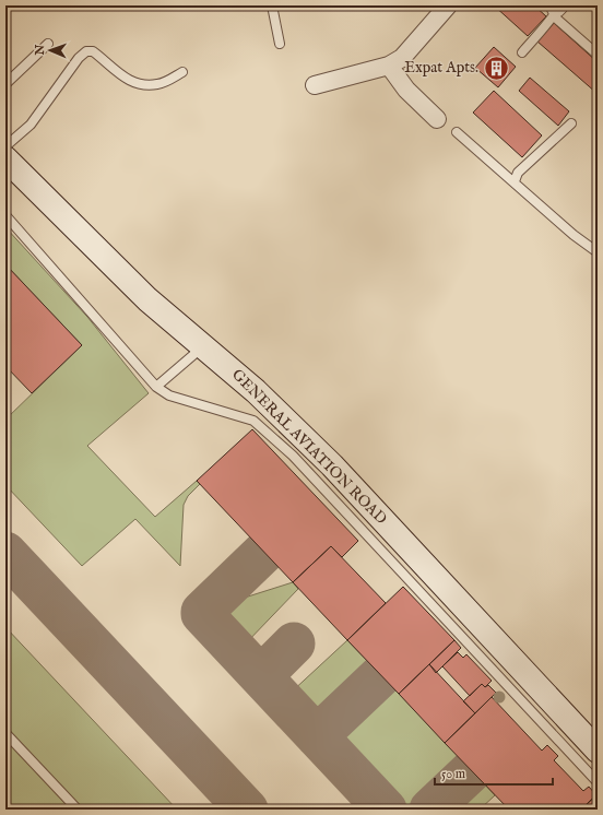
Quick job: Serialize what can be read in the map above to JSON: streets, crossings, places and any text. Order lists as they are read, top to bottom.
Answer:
{
  "streets": {
    "main road": ["GENERAL AVIATION ROAD"]
  },
  "places": {
    "building": ["Expat Apts."]
  },
  "scale_bar": "50 m",
  "north": "left"
}
